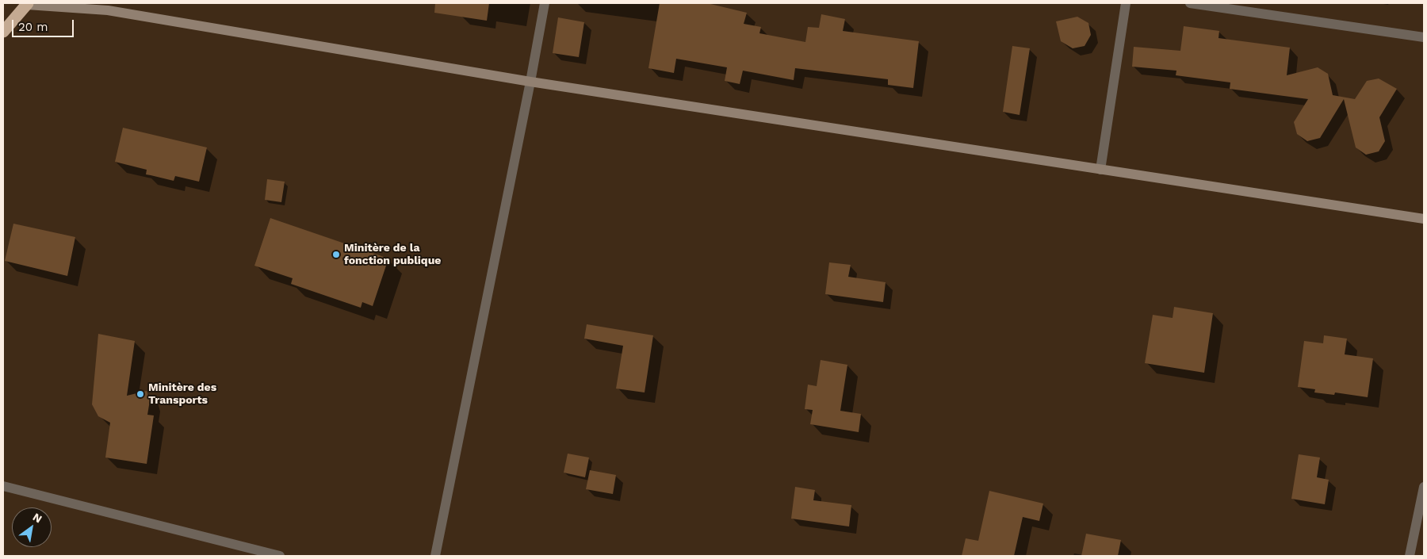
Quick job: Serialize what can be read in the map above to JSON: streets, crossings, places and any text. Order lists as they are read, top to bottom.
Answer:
{
  "places": ["Minitère de la fonction publique", "Minitère des Transports"],
  "scale_bar": "20 m",
  "north": "top right"
}
